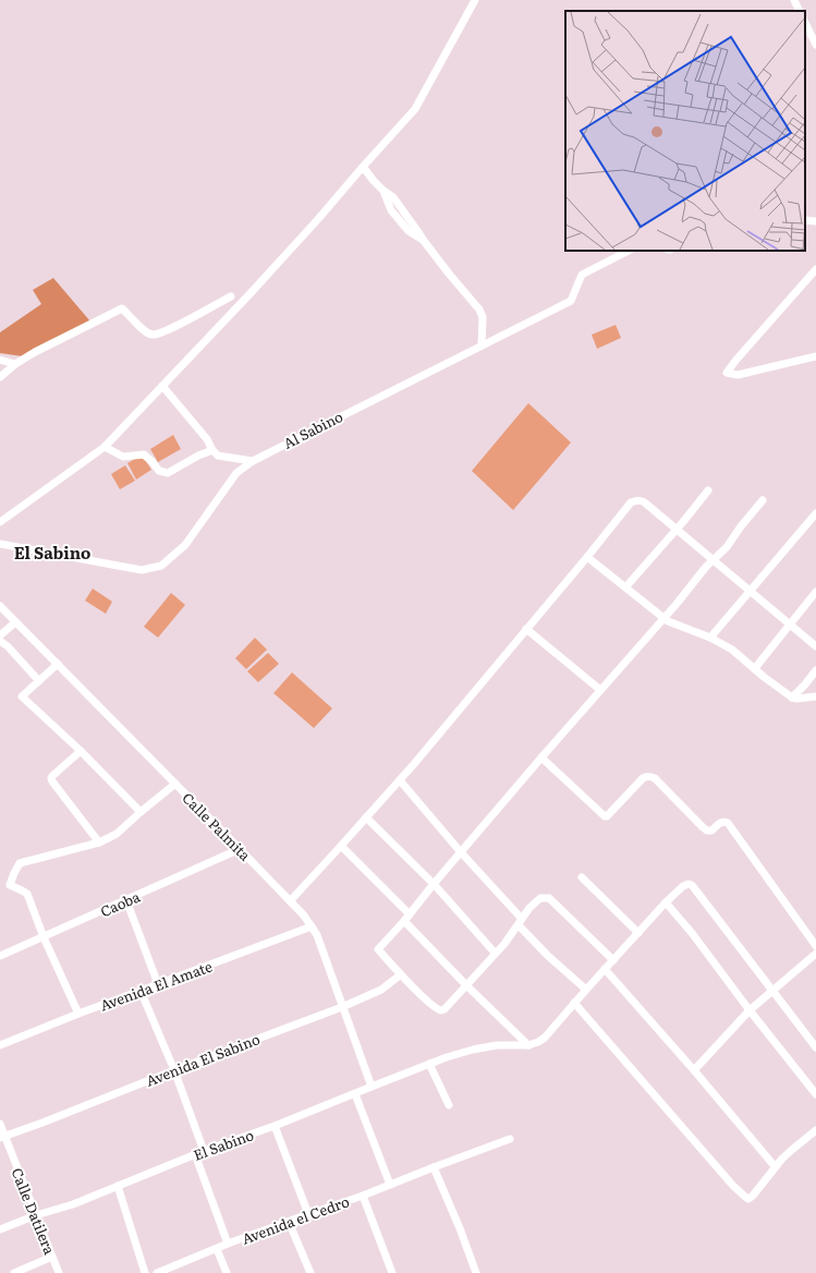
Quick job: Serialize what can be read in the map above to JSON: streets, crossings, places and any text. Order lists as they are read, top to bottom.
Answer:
{
  "streets": {
    "street": [
      "Al Sabino",
      "Calle Palmita",
      "Caoba",
      "Avenida El Amate",
      "Avenida El Sabino",
      "El Sabino",
      "Calle Datilera",
      "Avenida el Cedro"
    ]
  },
  "crossings": [
    ["Calle Palmita", "Caoba"],
    ["Calle Palmita", "Avenida El Amate"],
    ["Calle Palmita", "Avenida El Sabino"],
    ["Calle Palmita", "El Sabino"],
    ["Avenida El Sabino", "Calle Datilera"],
    ["El Sabino", "Calle Datilera"]
  ],
  "districts": ["El Sabino"]
}
